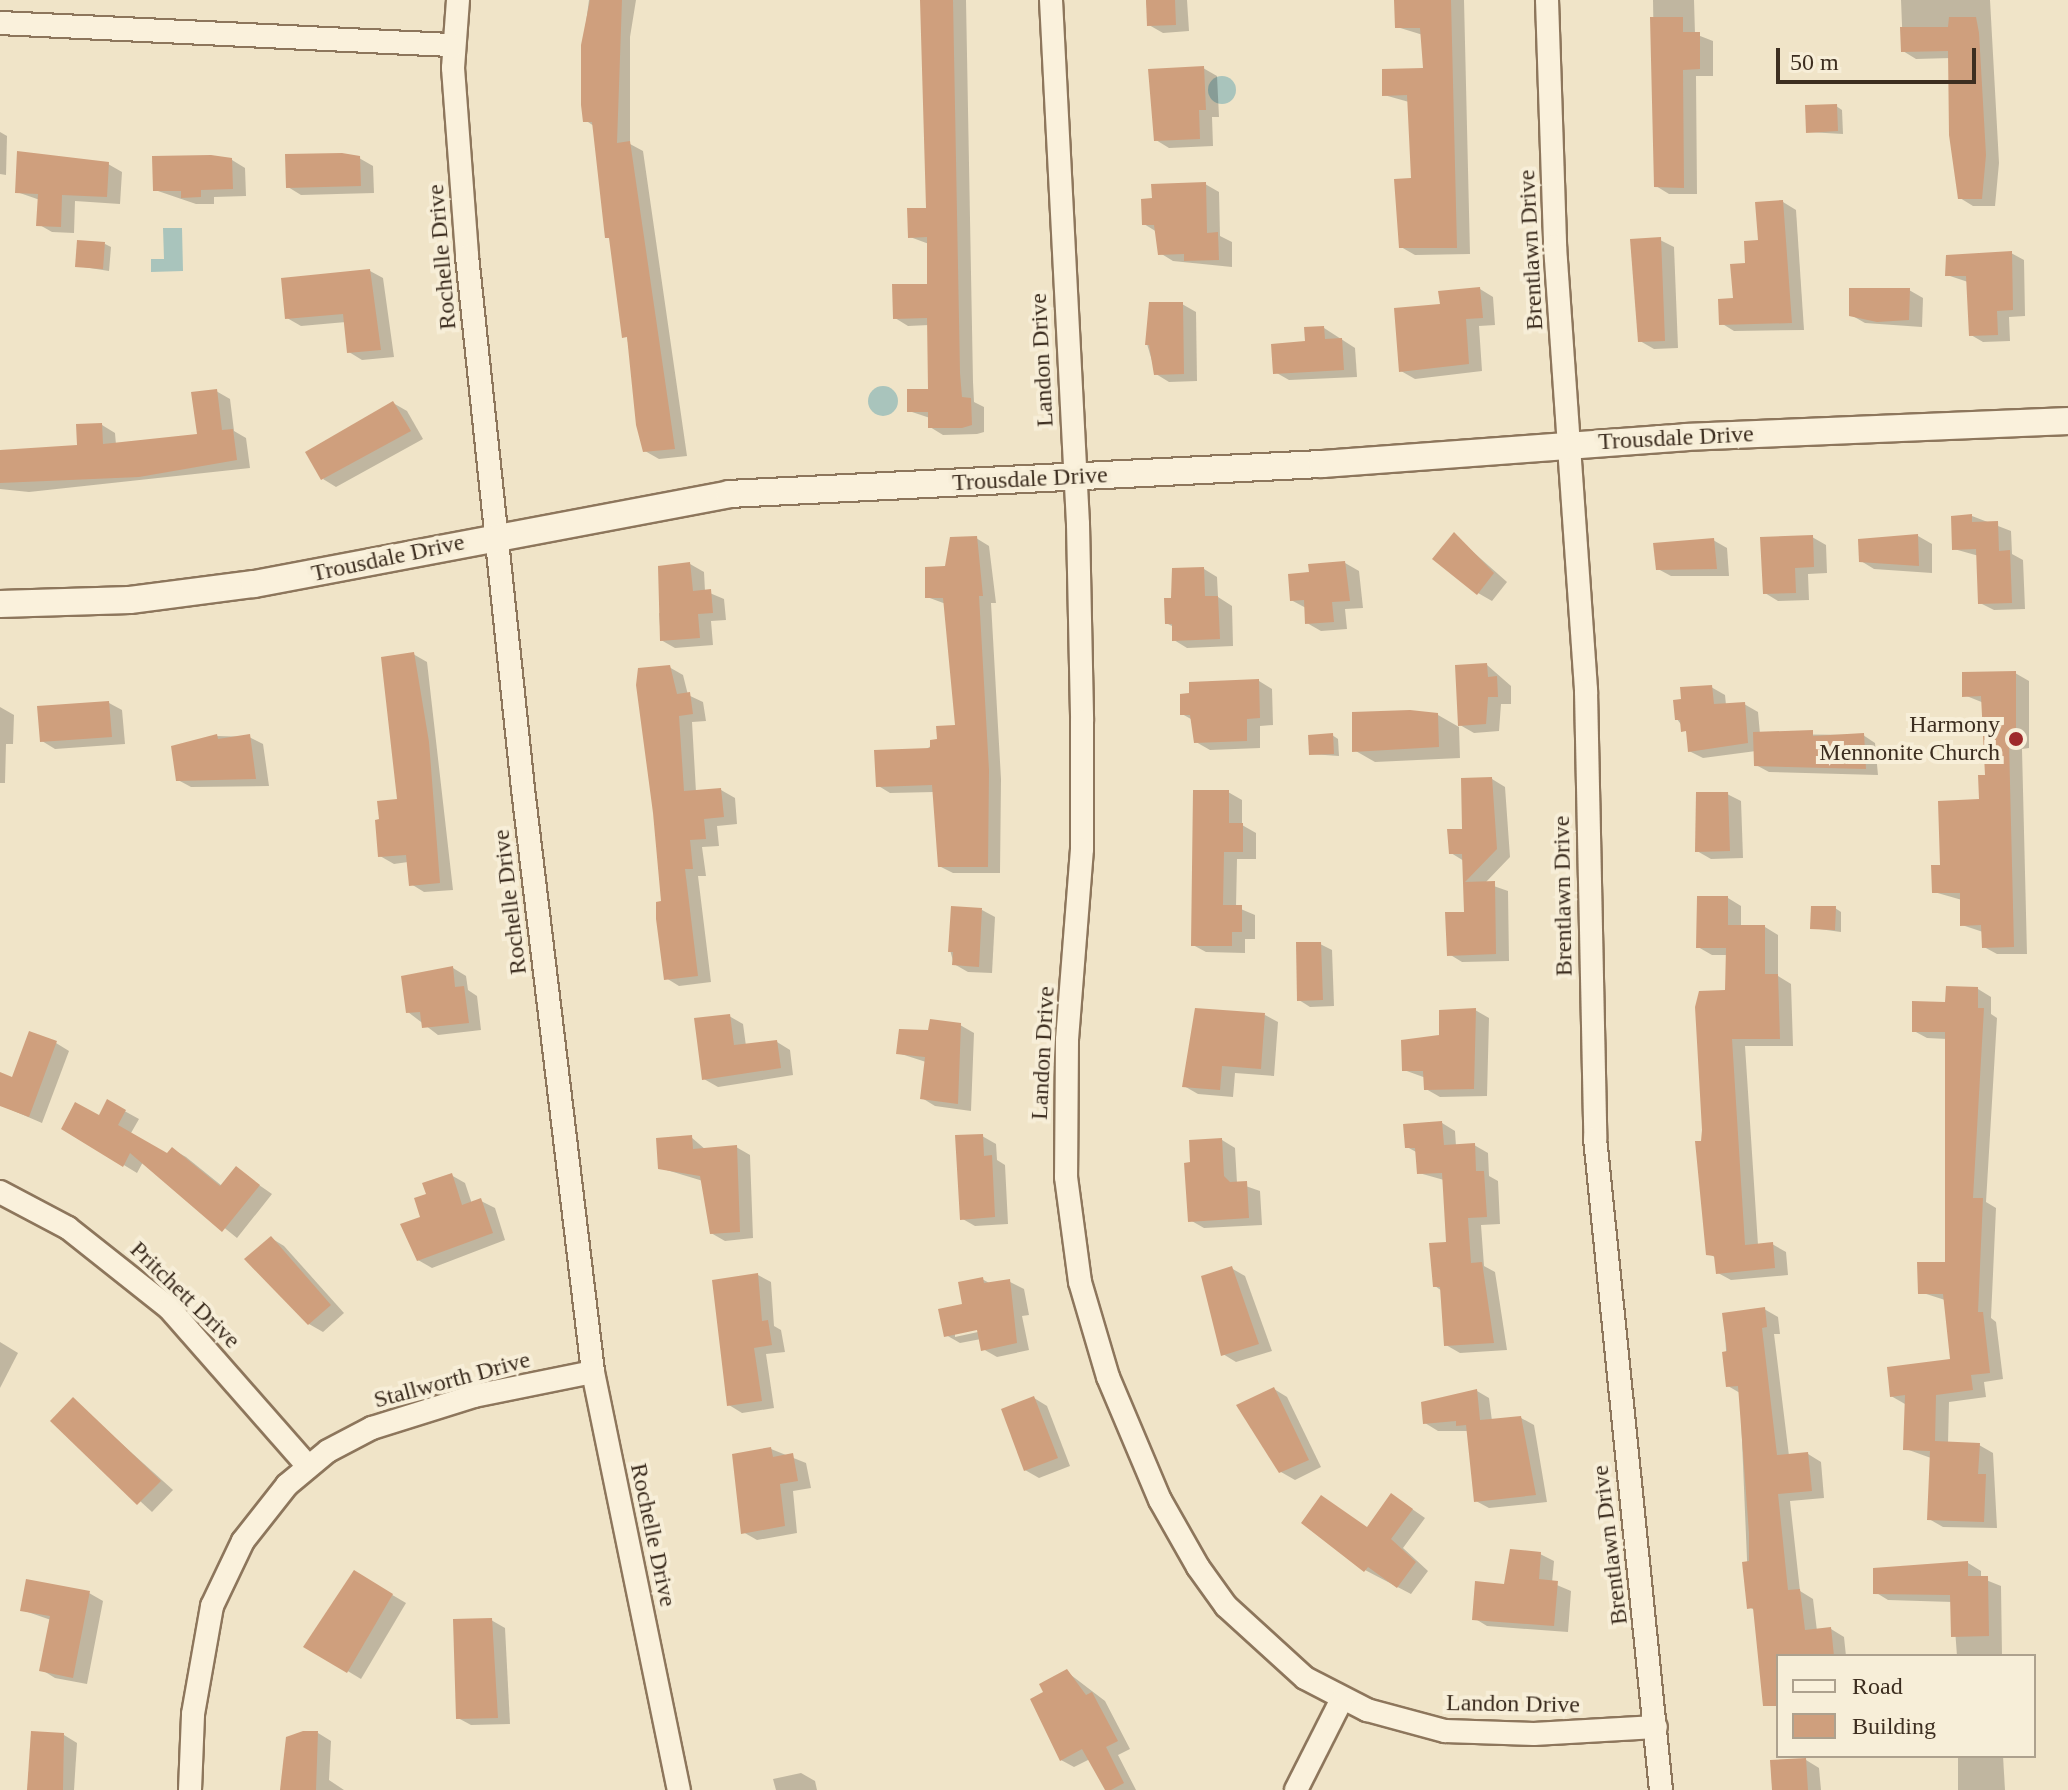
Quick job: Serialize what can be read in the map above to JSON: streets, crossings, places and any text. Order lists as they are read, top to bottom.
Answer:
{
  "streets": {
    "street": [
      "Brentlawn Drive",
      "Rochelle Drive",
      "Landon Drive",
      "Trousdale Drive",
      "Pritchett Drive",
      "Stallworth Drive"
    ]
  },
  "crossings": [
    ["Brentlawn Drive", "Landon Drive"],
    ["Brentlawn Drive", "Trousdale Drive"],
    ["Rochelle Drive", "Trousdale Drive"],
    ["Rochelle Drive", "Stallworth Drive"],
    ["Landon Drive", "Trousdale Drive"],
    ["Pritchett Drive", "Stallworth Drive"]
  ],
  "places": ["Harmony Mennonite Church"],
  "legend": ["Road", "Building"],
  "scale_bar": "50 m"
}
